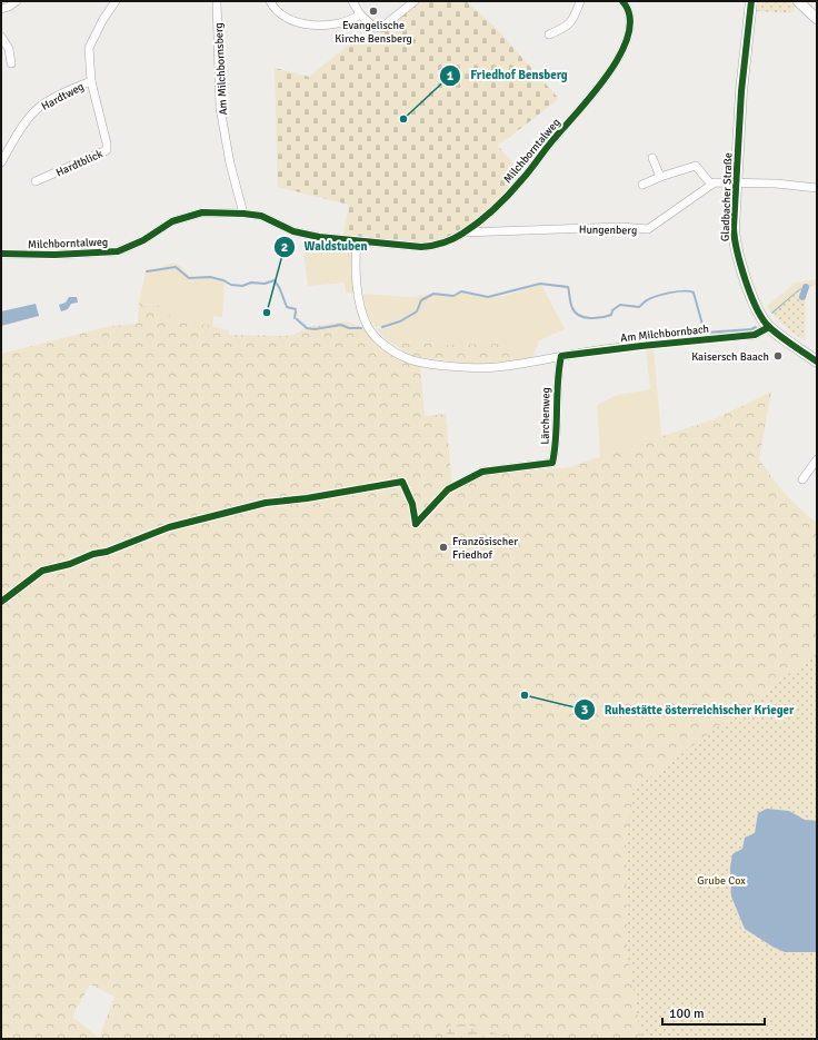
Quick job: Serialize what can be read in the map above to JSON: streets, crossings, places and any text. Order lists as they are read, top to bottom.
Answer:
{
  "streets": {
    "main road": ["Gladbacher Straße"],
    "street": [
      "Am Milchbornsberg",
      "Hardtweg",
      "Milchborntalweg",
      "Hardtblick",
      "Hungenberg",
      "Am Milchbornbach",
      "Lärchenweg"
    ]
  },
  "crossings": [
    ["Am Milchbornsberg", "Milchborntalweg"],
    ["Hardtweg", "Hardtblick"],
    ["Milchborntalweg", "Hungenberg"],
    ["Milchborntalweg", "Am Milchbornbach"],
    ["Gladbacher Straße", "Hungenberg"],
    ["Gladbacher Straße", "Am Milchbornbach"],
    ["Am Milchbornbach", "Lärchenweg"]
  ],
  "parks": ["Grube Cox"],
  "places": [
    "Evangelische Kirche Bensberg",
    "Friedhof Bensberg",
    "Waldstuben",
    "Kaisersch Baach",
    "Französischer Friedhof",
    "Ruhestätte österreichischer Krieger"
  ],
  "scale_bar": "100 m"
}
